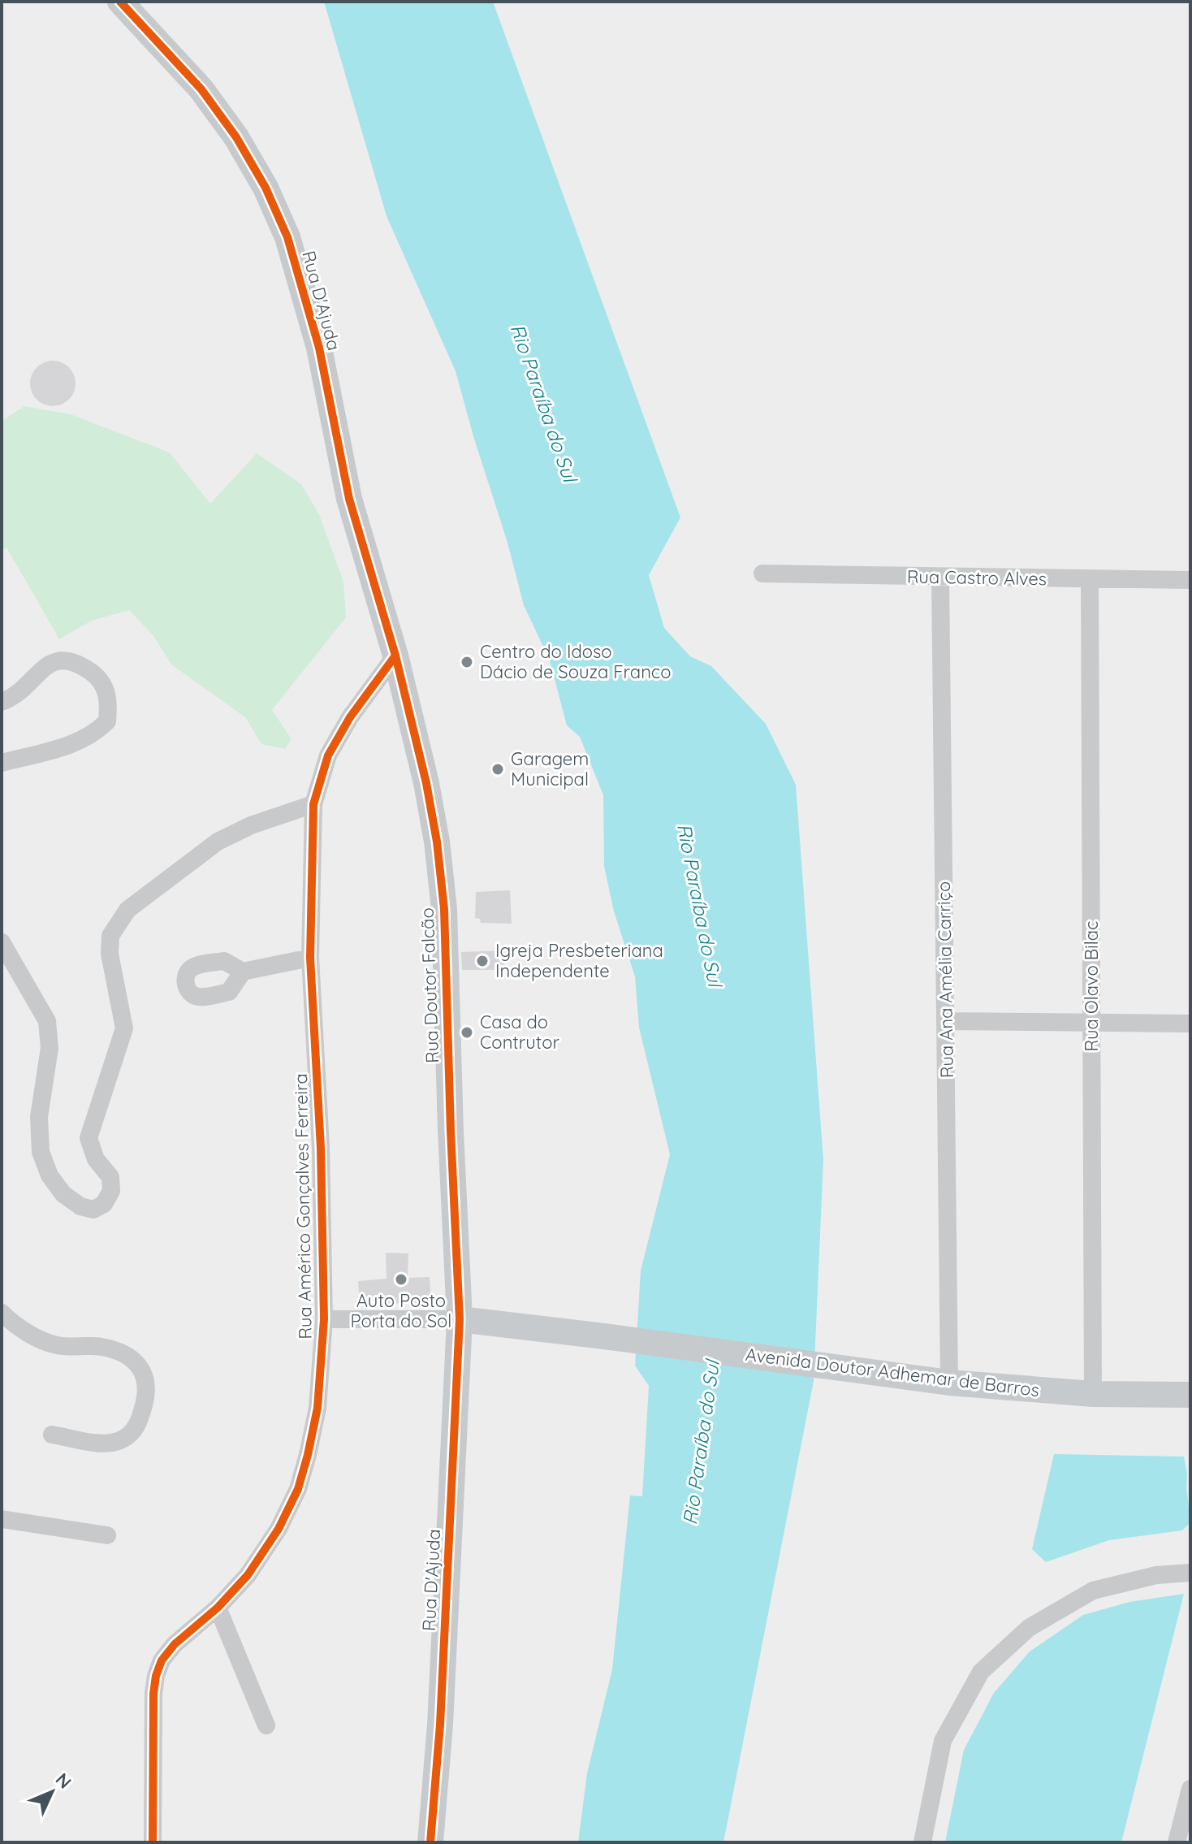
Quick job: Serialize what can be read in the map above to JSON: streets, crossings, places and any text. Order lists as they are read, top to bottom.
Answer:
{
  "streets": {
    "main road": ["Rua D'Ajuda", "Rua Doutor Falcão", "Avenida Doutor Adhemar de Barros"],
    "street": [
      "Rua Castro Alves",
      "Rua Ana Amélia Carriço",
      "Rua Olavo Bilac",
      "Rua Américo Gonçalves Ferreira"
    ]
  },
  "crossings": [
    ["Rua D'Ajuda", "Rua Doutor Falcão"],
    ["Rua D'Ajuda", "Rua Américo Gonçalves Ferreira"],
    ["Rua D'Ajuda", "Avenida Doutor Adhemar de Barros"],
    ["Rua Castro Alves", "Rua Ana Amélia Carriço"],
    ["Rua Castro Alves", "Rua Olavo Bilac"],
    ["Rua Ana Amélia Carriço", "Avenida Doutor Adhemar de Barros"],
    ["Rua Doutor Falcão", "Rua Américo Gonçalves Ferreira"],
    ["Rua Doutor Falcão", "Avenida Doutor Adhemar de Barros"],
    ["Rua Olavo Bilac", "Avenida Doutor Adhemar de Barros"],
    ["Rua Américo Gonçalves Ferreira", "Avenida Doutor Adhemar de Barros"]
  ],
  "water": ["Rio Paraíba do Sul"],
  "places": [
    "Centro do Idoso Dácio de Souza Franco",
    "Garagem Municipal",
    "Igreja Presbeteriana Independente",
    "Casa do Contrutor",
    "Auto Posto Porta do Sol"
  ],
  "north": "top right"
}
